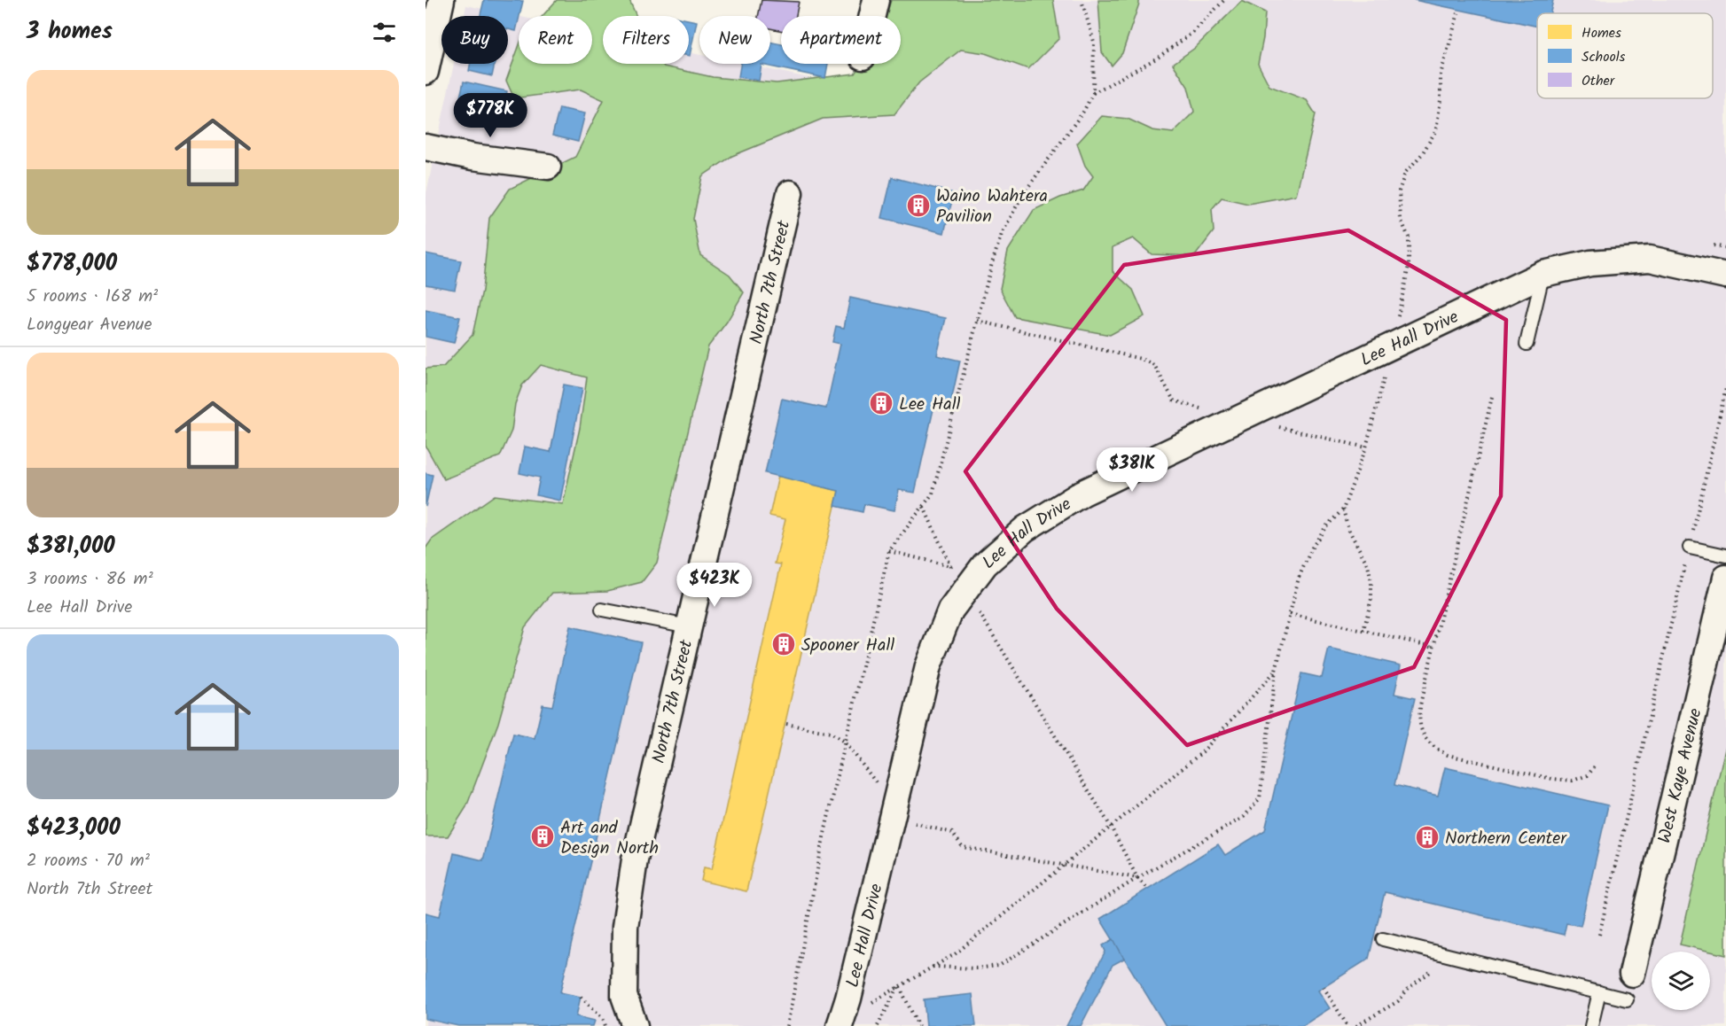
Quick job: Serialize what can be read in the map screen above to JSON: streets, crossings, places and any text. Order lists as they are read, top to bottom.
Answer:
{
  "streets": {
    "street": ["North 7th Street", "Lee Hall Drive", "West Kaye Avenue"]
  },
  "places": {
    "building": [
      "Waino Wahtera Pavilion",
      "Lee Hall",
      "Spooner Hall",
      "Art and Design North",
      "Northern Center"
    ]
  },
  "legend": ["Homes", "Schools", "Other"],
  "page": {
    "heading": "3 homes",
    "chip": [
      "Buy",
      "Rent",
      "Filters",
      "New",
      "Apartment"
    ],
    "list": [
      {
        "name": "$778,000",
        "note": "5 rooms · 168 m² · Longyear Avenue"
      },
      {
        "name": "$381,000",
        "note": "3 rooms · 86 m² · Lee Hall Drive"
      },
      {
        "name": "$423,000",
        "note": "2 rooms · 70 m² · North 7th Street"
      }
    ],
    "price": ["$778K", "$381K", "$423K"]
  }
}
